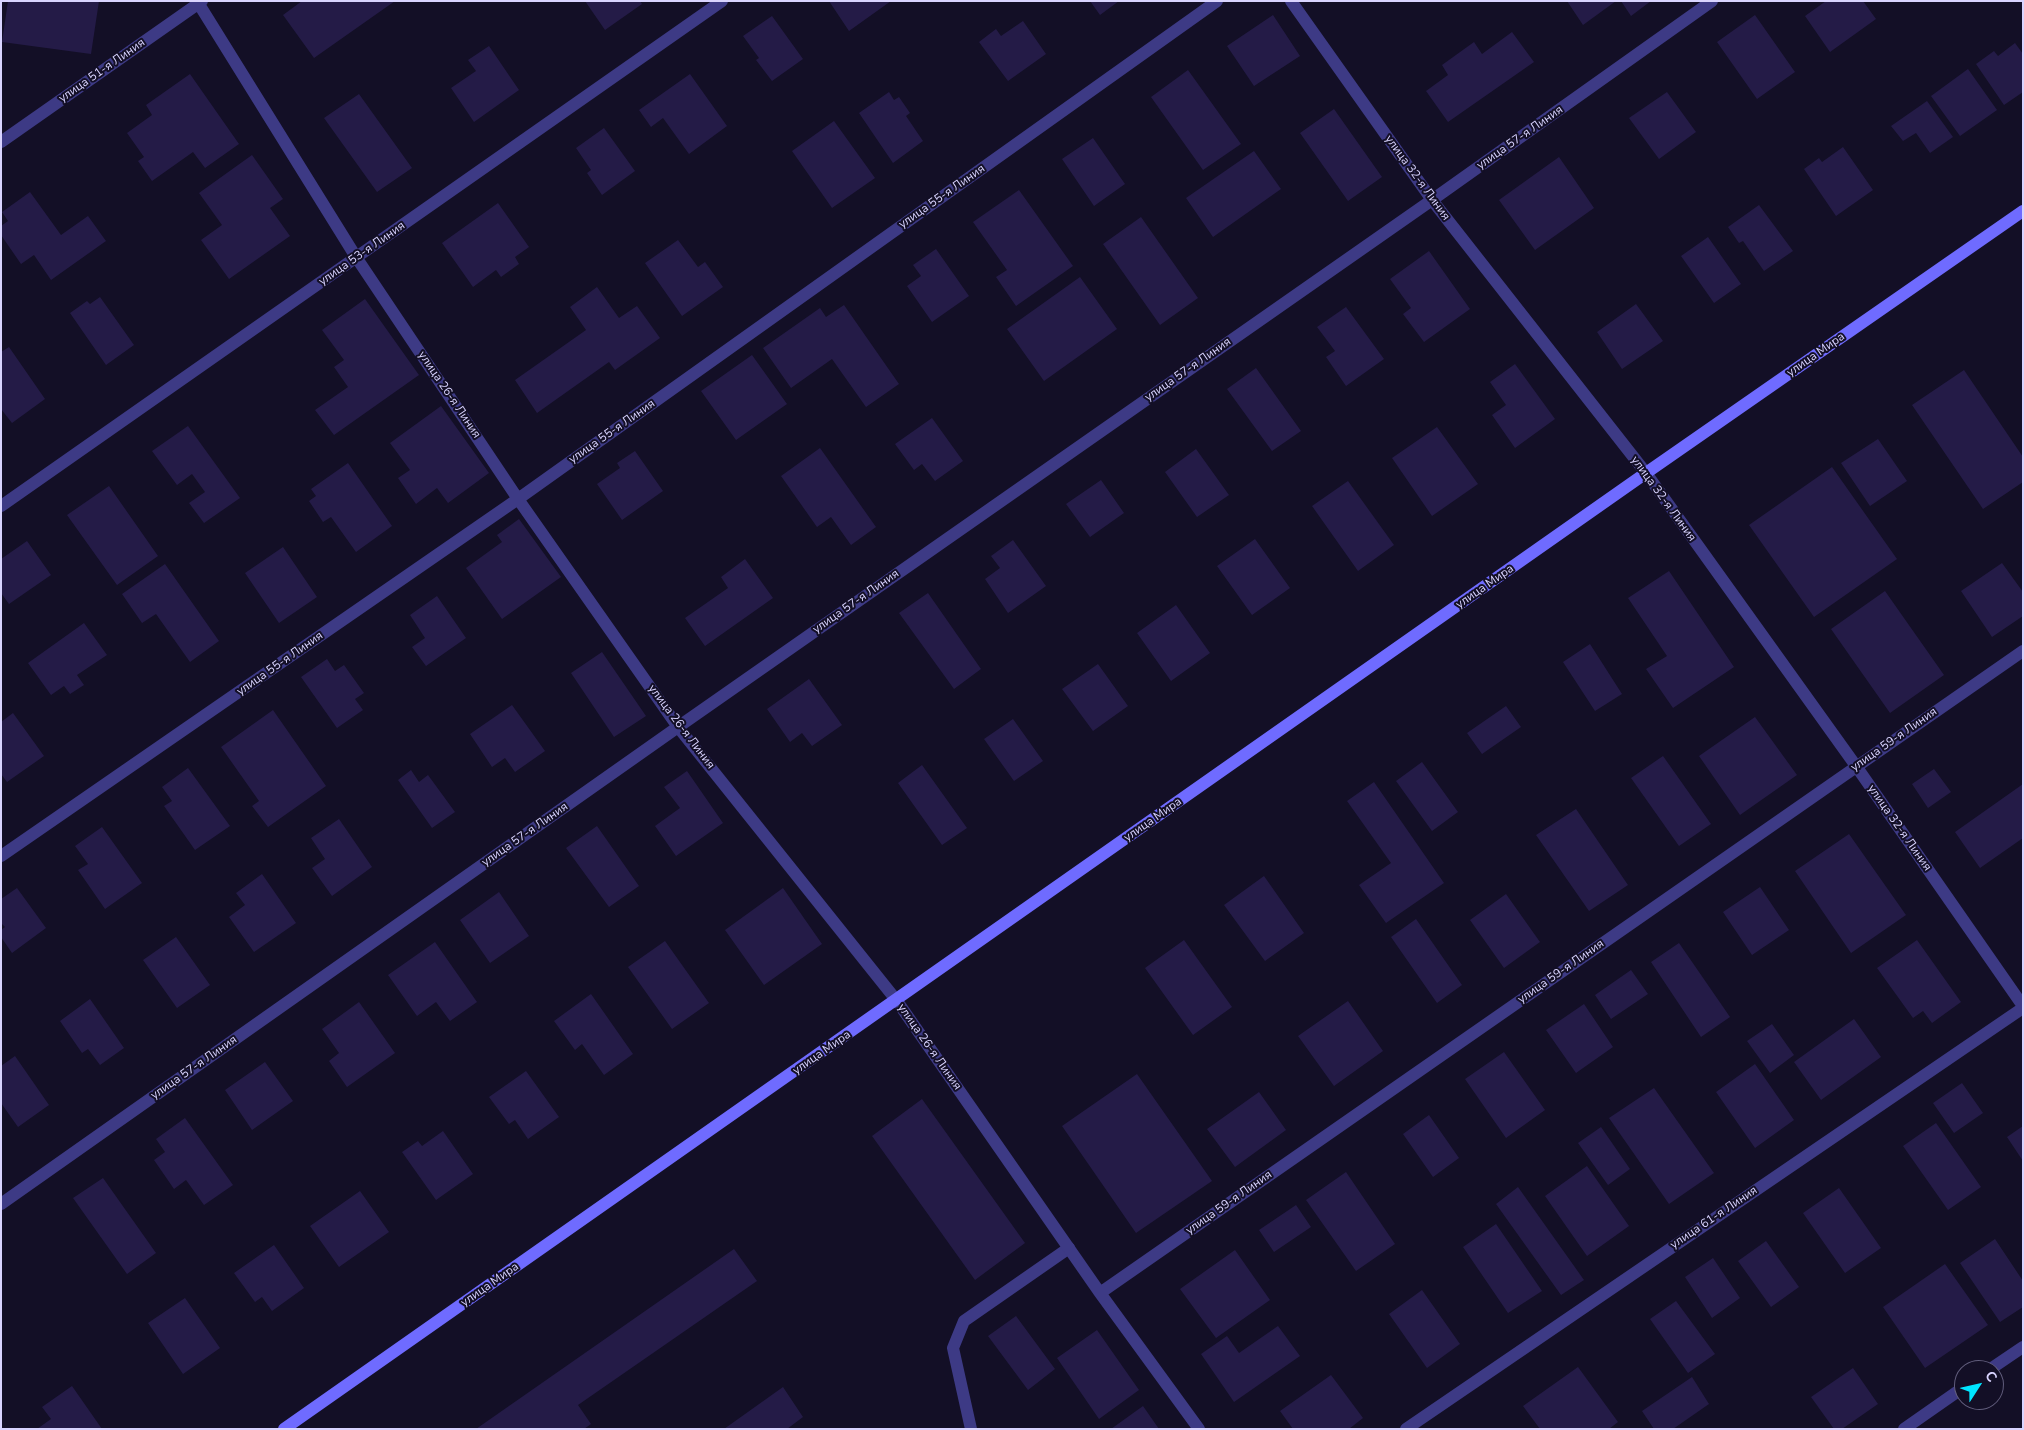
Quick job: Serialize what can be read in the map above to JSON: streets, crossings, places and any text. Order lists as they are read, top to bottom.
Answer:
{
  "streets": {
    "main road": ["улица Мира"],
    "street": [
      "улица 51-я Линия",
      "улица 57-я Линия",
      "улица 32-я Линия",
      "улица 55-я Линия",
      "улица 53-я Линия",
      "улица 26-я Линия",
      "улица 59-я Линия",
      "улица 61-я Линия"
    ]
  },
  "crossings": [
    ["улица 51-я Линия", "улица 26-я Линия"],
    ["улица 57-я Линия", "улица 32-я Линия"],
    ["улица 57-я Линия", "улица 26-я Линия"],
    ["улица 32-я Линия", "улица Мира"],
    ["улица 32-я Линия", "улица 59-я Линия"],
    ["улица 32-я Линия", "улица 61-я Линия"],
    ["улица 55-я Линия", "улица 26-я Линия"],
    ["улица 53-я Линия", "улица 26-я Линия"],
    ["улица Мира", "улица 26-я Линия"],
    ["улица 26-я Линия", "улица 59-я Линия"]
  ],
  "north": "top right"
}
